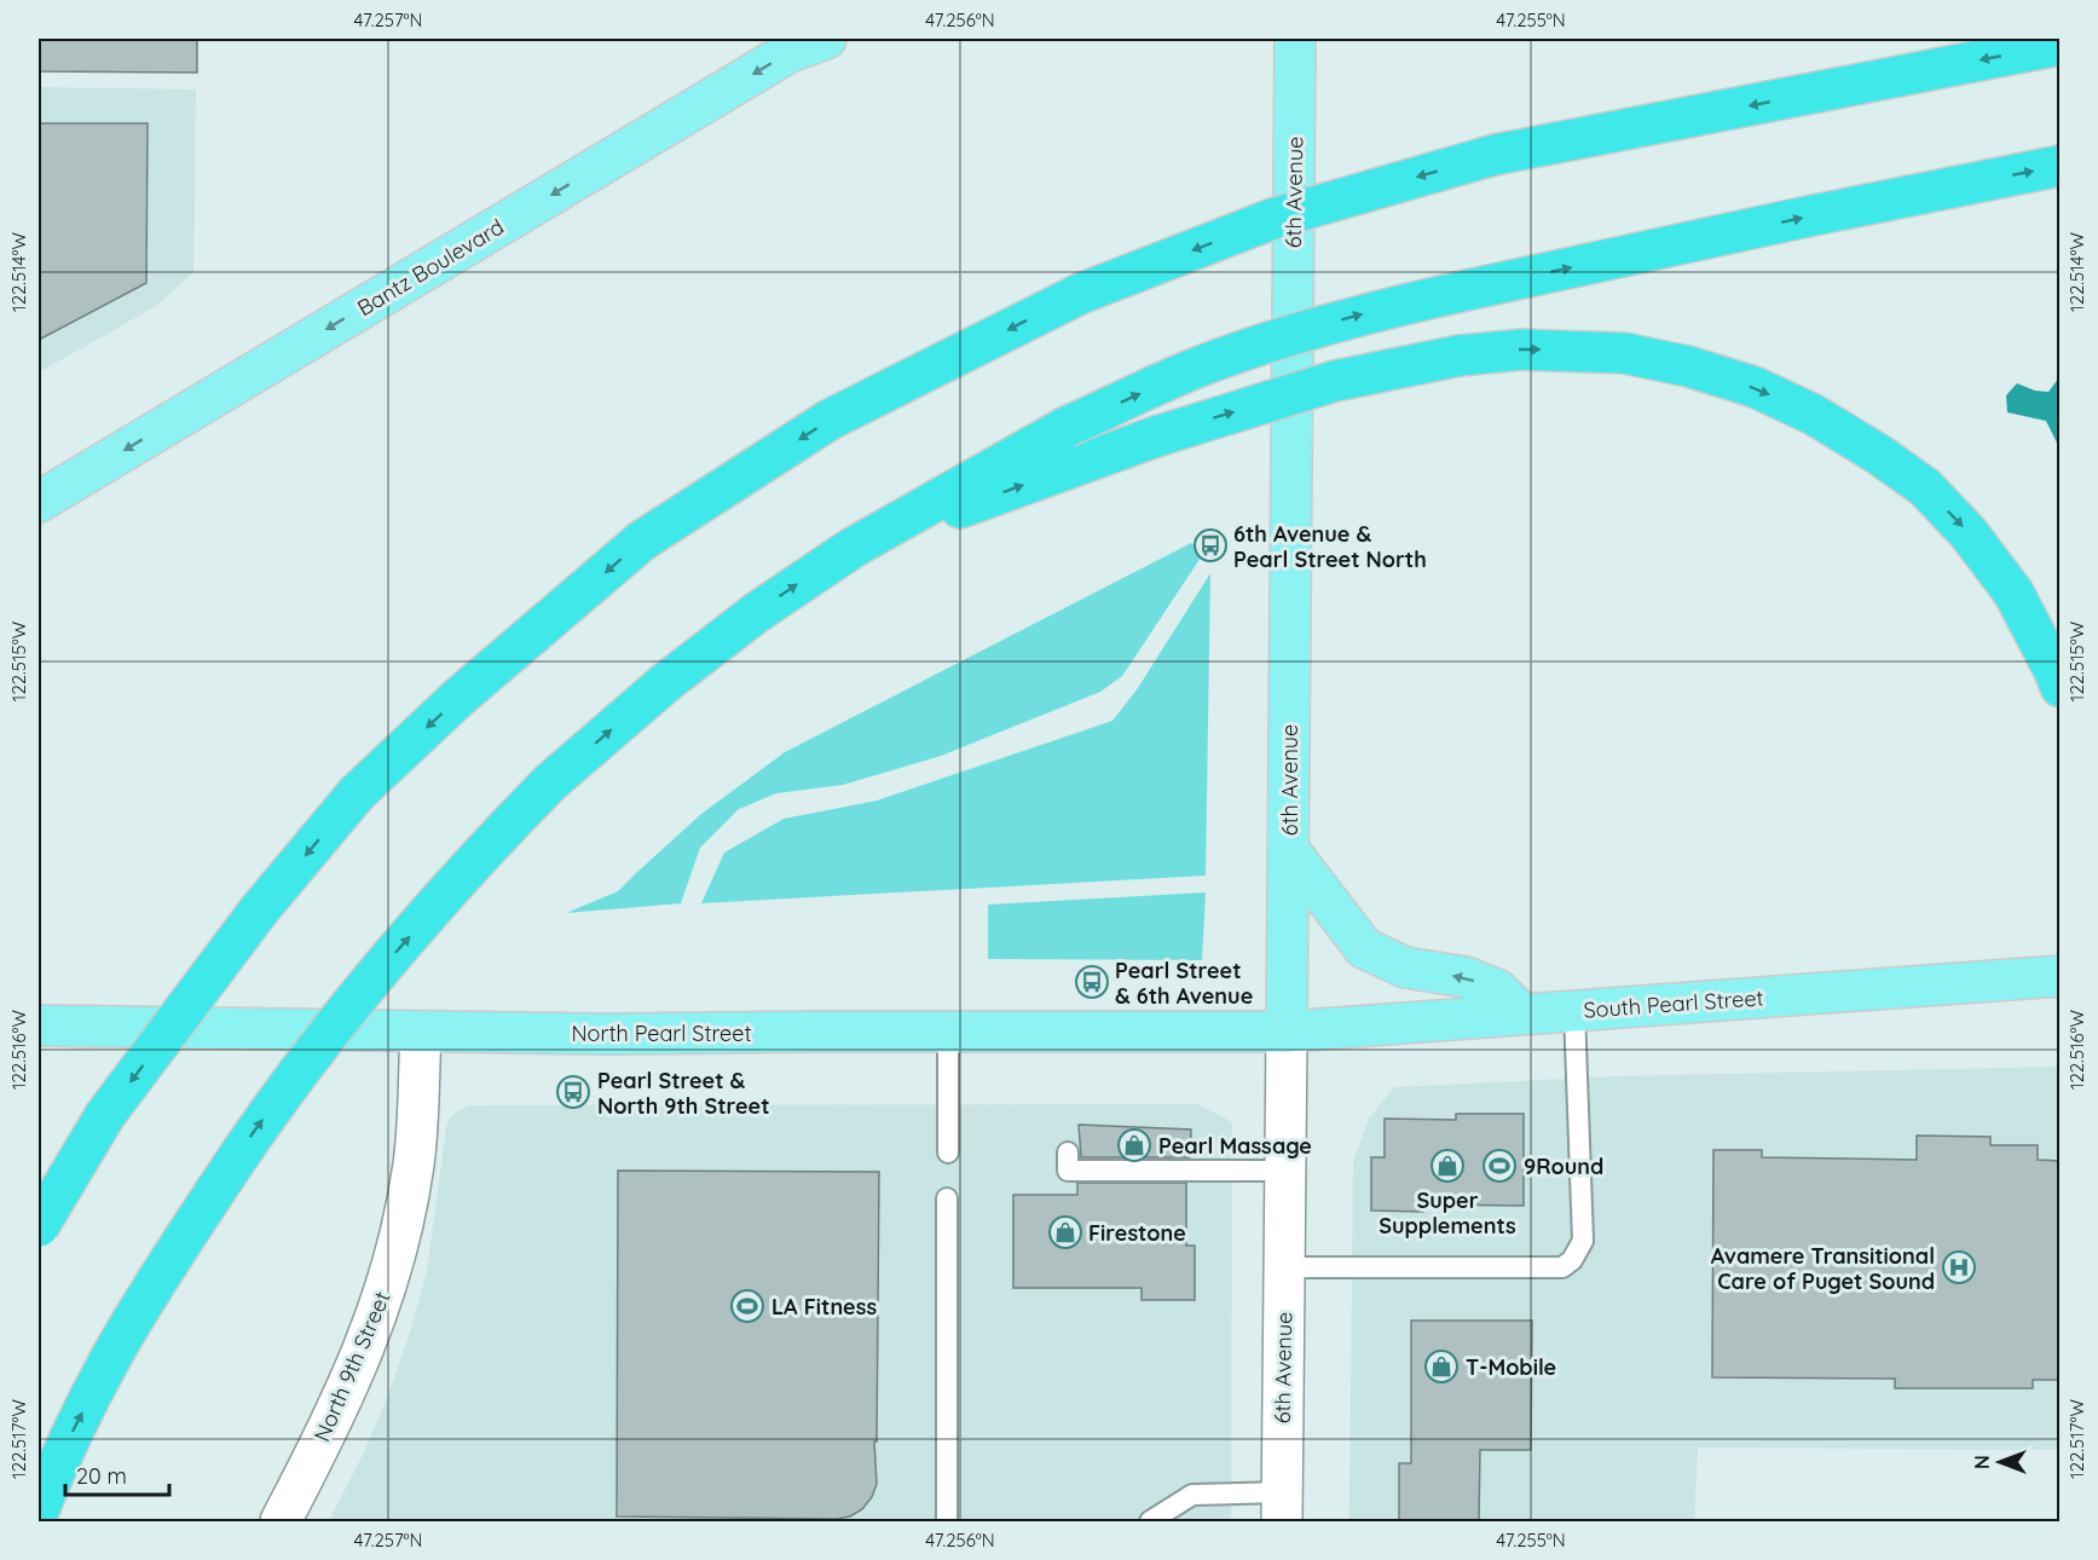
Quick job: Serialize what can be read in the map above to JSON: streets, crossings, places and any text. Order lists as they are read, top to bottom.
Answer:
{
  "streets": {
    "main road": [
      "6th Avenue",
      "Bantz Boulevard",
      "South Pearl Street",
      "North Pearl Street"
    ],
    "street": ["North 9th Street"]
  },
  "crossings": [
    ["6th Avenue", "South Pearl Street"],
    ["6th Avenue", "North Pearl Street"],
    ["South Pearl Street", "North Pearl Street"],
    ["North Pearl Street", "North 9th Street"]
  ],
  "one_way": ["Bantz Boulevard"],
  "places": {
    "bus stop": ["6th Avenue & Pearl Street North", "Pearl Street & 6th Avenue", "Pearl Street & North 9th Street"],
    "shop": [
      "Pearl Massage",
      "Super Supplements",
      "Firestone",
      "T-Mobile"
    ],
    "sports": ["9Round", "LA Fitness"],
    "hospital": ["Avamere Transitional Care of Puget Sound"]
  },
  "scale_bar": "20 m",
  "north": "left",
  "coordinates": [
    "47.257°N",
    "47.256°N",
    "47.255°N",
    "122.514°W",
    "122.515°W",
    "122.516°W",
    "122.517°W"
  ]
}
